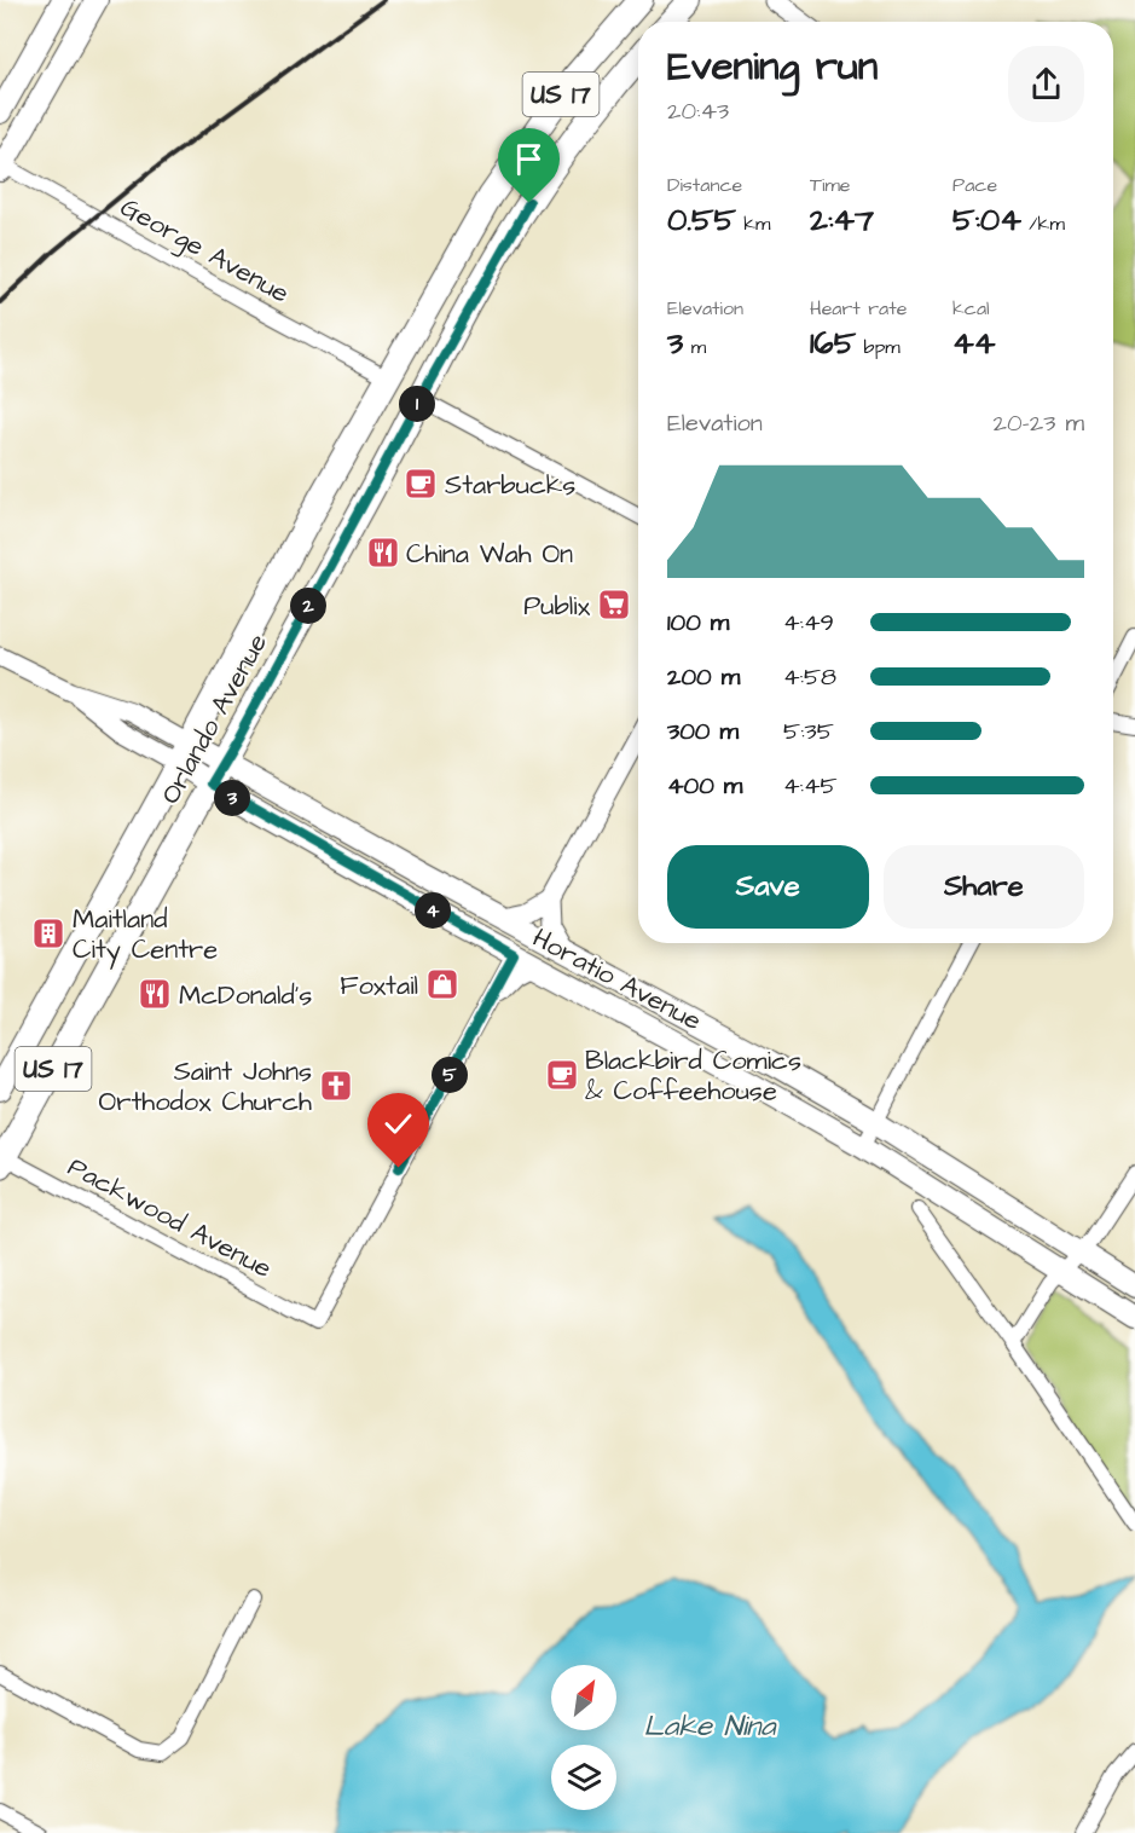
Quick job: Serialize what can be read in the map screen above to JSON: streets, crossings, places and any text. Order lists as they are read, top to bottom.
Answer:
{
  "streets": {
    "main road": ["US 17", "Orlando Avenue", "Horatio Avenue"],
    "street": ["George Avenue", "Packwood Avenue"]
  },
  "crossings": [
    ["George Avenue", "Orlando Avenue"],
    ["Orlando Avenue", "Horatio Avenue"],
    ["Orlando Avenue", "Packwood Avenue"]
  ],
  "water": ["Lake Nina"],
  "places": {
    "cafe": ["Starbucks", "Blackbird Comics & Coffeehouse"],
    "restaurant": ["China Wah On", "McDonald's"],
    "supermarket": ["Publix"],
    "building": ["Maitland City Centre"],
    "shop": ["Foxtail"],
    "church": ["Saint Johns Orthodox Church"]
  },
  "north": "top right",
  "page": {
    "heading": ["Evening run", "20:43"],
    "stats": [
      ["Distance", "0.55 km"],
      ["Time", "2:47"],
      ["Pace", "5:04 /km"],
      ["Elevation", "3 m"],
      ["Heart rate", "165 bpm"],
      ["kcal", "44"]
    ],
    "pins": [
      "1",
      "2",
      "3",
      "4",
      "5"
    ],
    "chart": ["Elevation", "20–23 m"],
    "list": [
      {
        "name": "100 m",
        "note": "4:49"
      },
      {
        "name": "200 m",
        "note": "4:58"
      },
      {
        "name": "300 m",
        "note": "5:35"
      },
      {
        "name": "400 m",
        "note": "4:45"
      }
    ],
    "buttons": ["Save", "Share"]
  }
}
